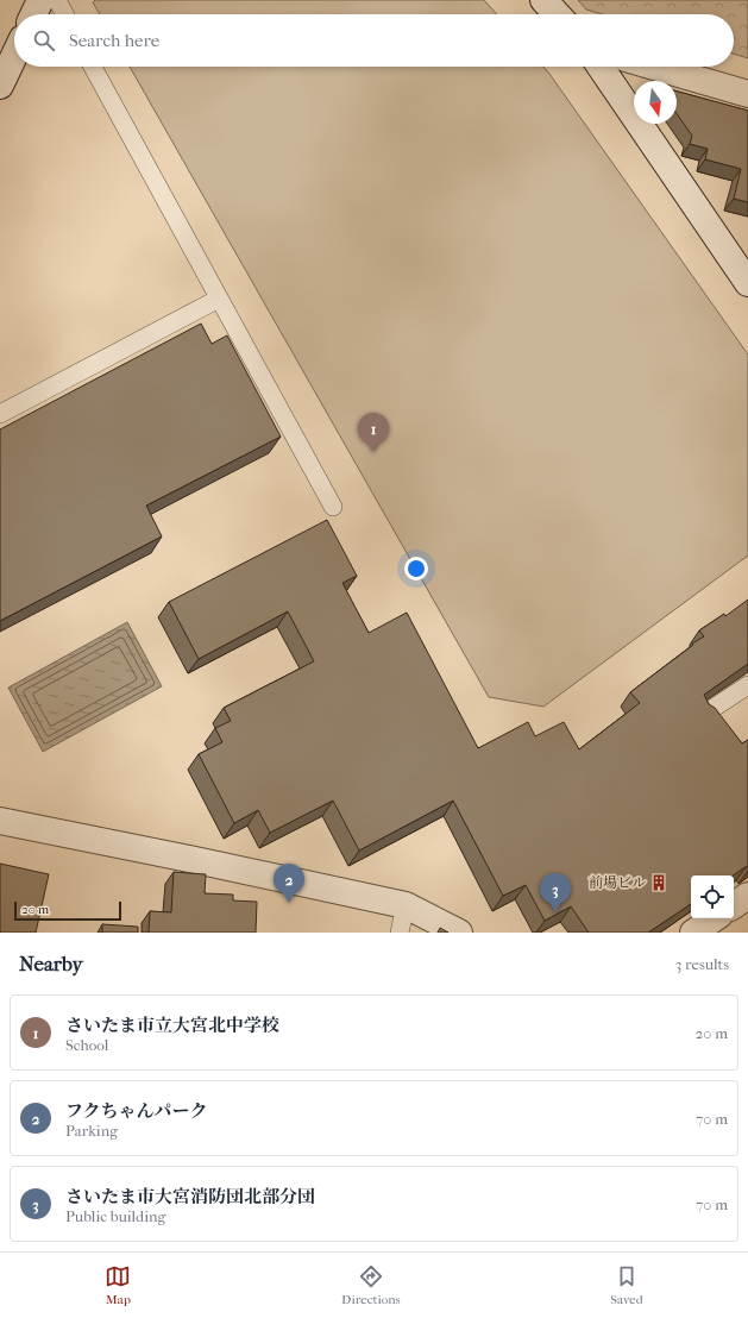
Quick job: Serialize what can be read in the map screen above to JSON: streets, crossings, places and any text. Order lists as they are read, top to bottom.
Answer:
{
  "places": {
    "building": ["前場ビル"]
  },
  "scale_bar": "20 m",
  "north": "bottom",
  "page": {
    "search": "Search here",
    "pins": ["1", "2", "3"],
    "scale": "20 m",
    "heading": ["Nearby", "3 results"],
    "list": [
      {
        "mark": "1",
        "name": "さいたま市立大宮北中学校",
        "note": "School",
        "value": "20 m"
      },
      {
        "mark": "2",
        "name": "フクちゃんパーク",
        "note": "Parking",
        "value": "70 m"
      },
      {
        "mark": "3",
        "name": "さいたま市大宮消防団北部分団",
        "note": "Public building",
        "value": "70 m"
      }
    ],
    "nav": ["Map", "Directions", "Saved"]
  }
}
